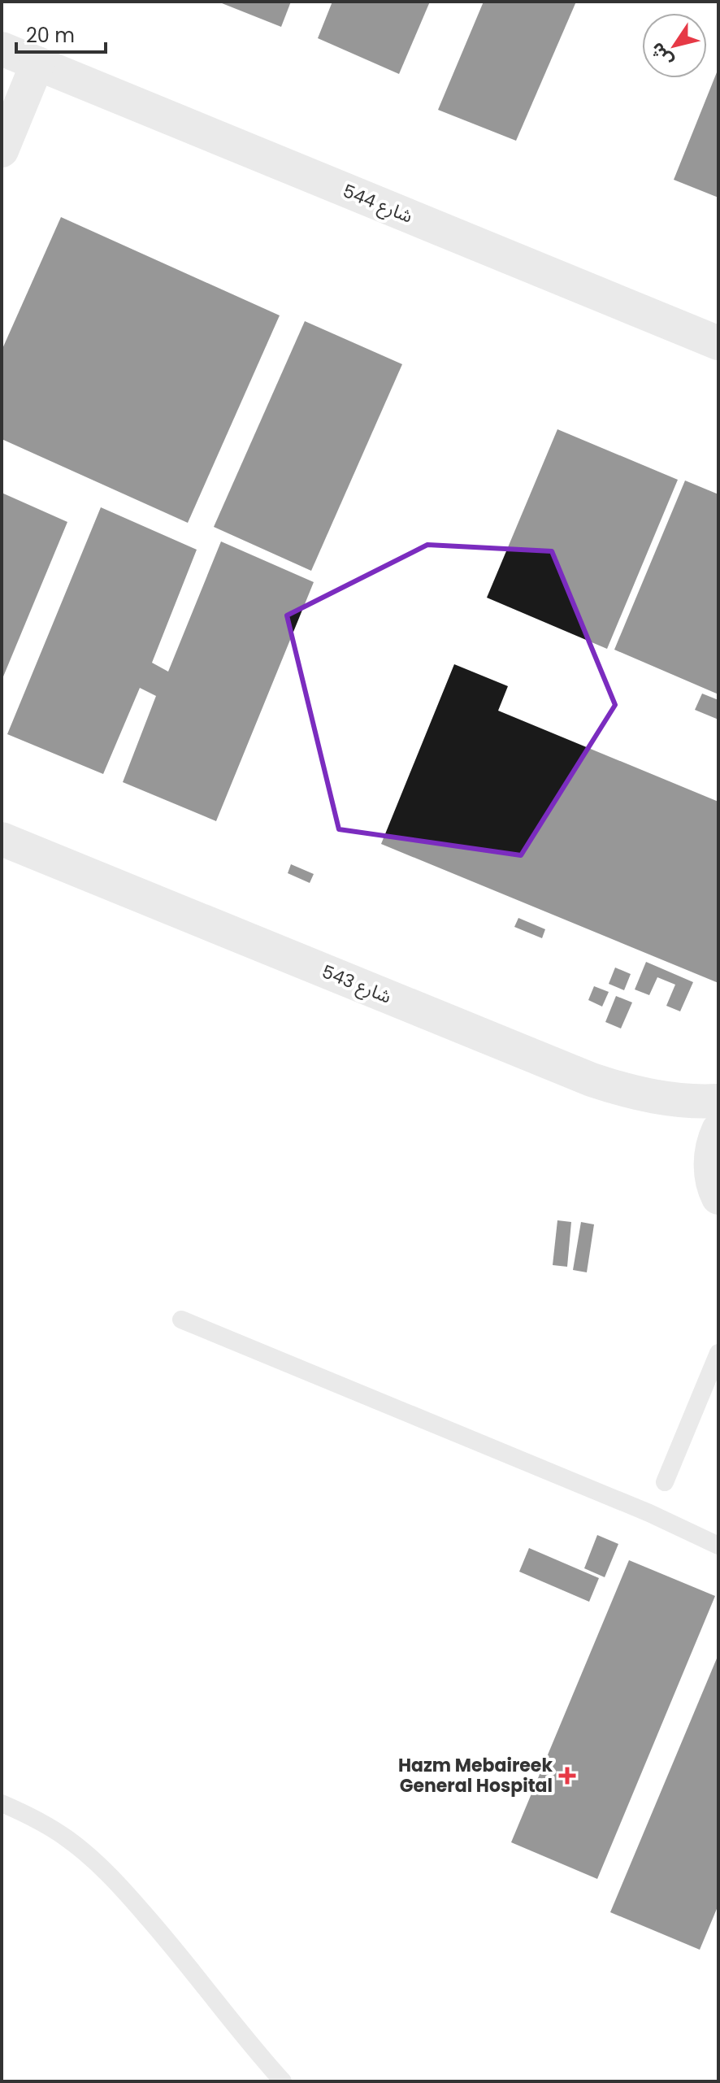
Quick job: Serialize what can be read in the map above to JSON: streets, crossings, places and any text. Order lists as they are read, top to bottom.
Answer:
{
  "streets": {
    "street": ["شارع 544", "شارع 543"]
  },
  "places": {
    "health": ["Hazm Mebaireek General Hospital"]
  },
  "scale_bar": "20 m",
  "north": "bottom left"
}
